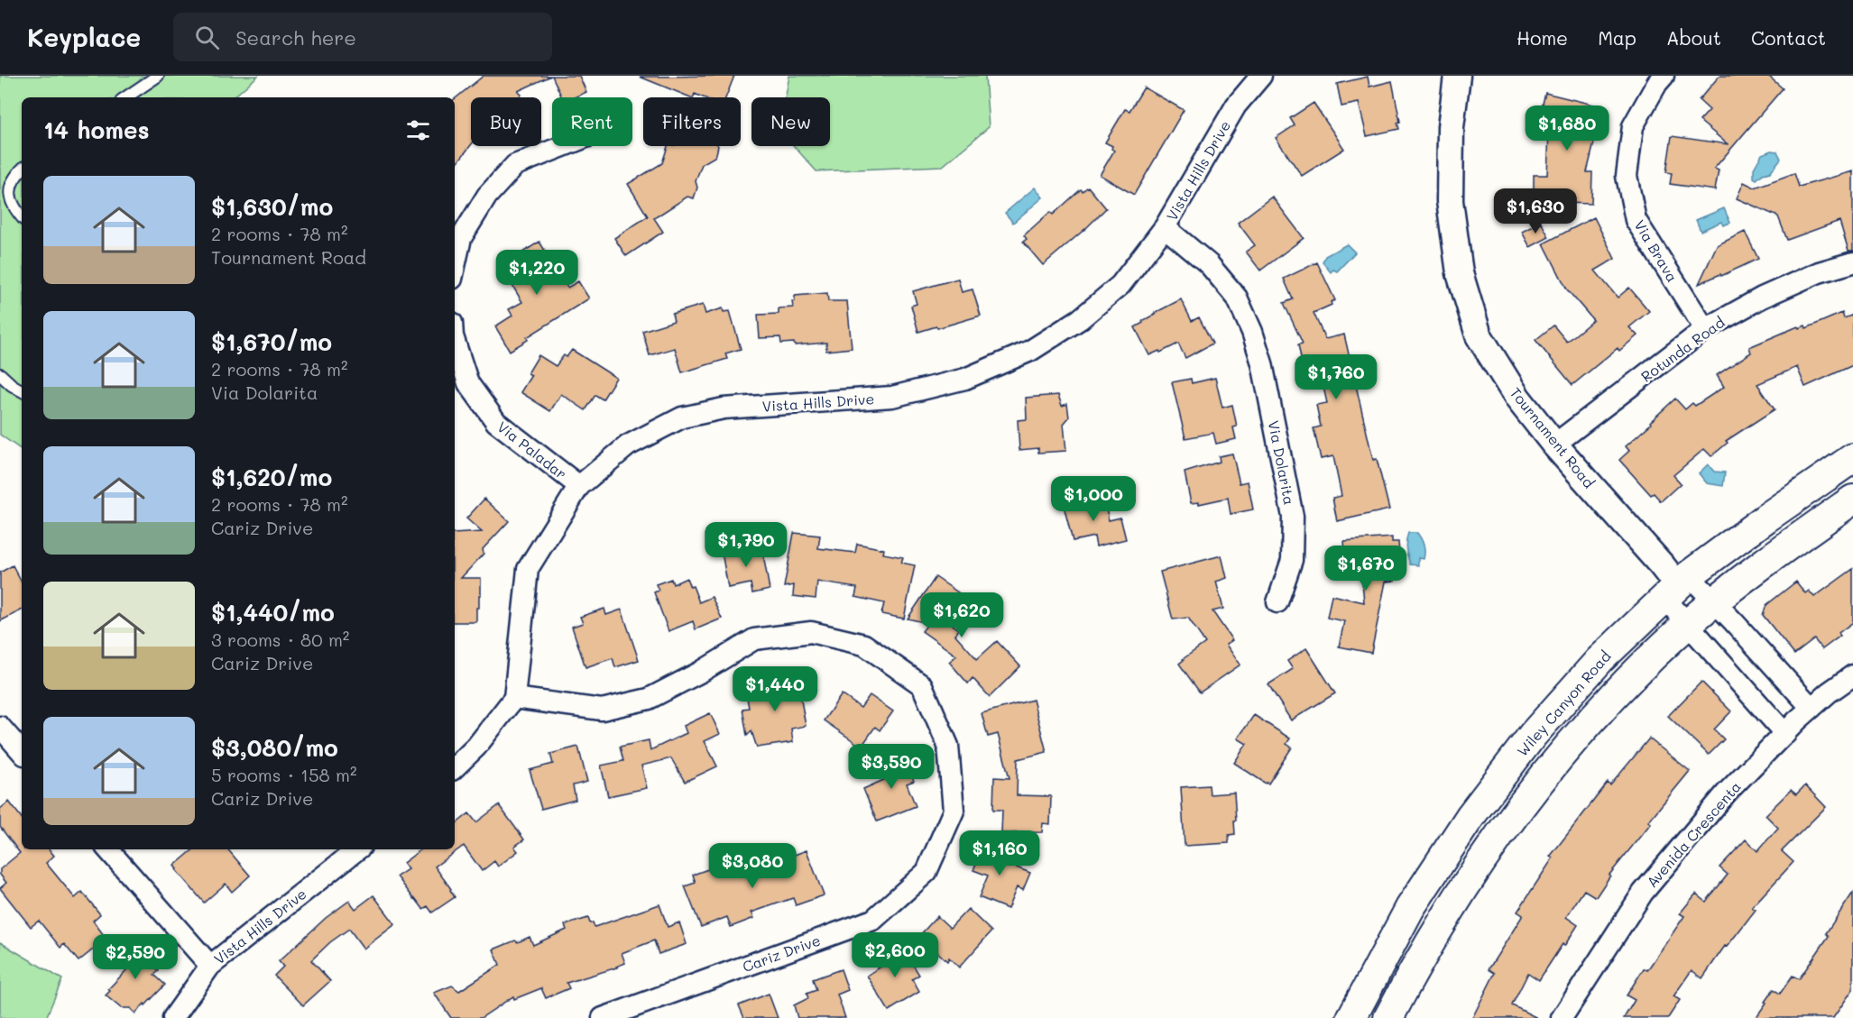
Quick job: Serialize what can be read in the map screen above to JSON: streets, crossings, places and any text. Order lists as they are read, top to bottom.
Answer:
{
  "streets": {
    "main road": ["Wiley Canyon Road"],
    "street": [
      "Vista Hills Drive",
      "Via Brava",
      "Rotunda Road",
      "Tournament Road",
      "Via Paladar",
      "Via Dolarita",
      "Avenida Crescenta",
      "Cariz Drive"
    ]
  },
  "crossings": [
    ["Vista Hills Drive", "Via Paladar"],
    ["Vista Hills Drive", "Via Dolarita"],
    ["Vista Hills Drive", "Cariz Drive"],
    ["Via Brava", "Rotunda Road"],
    ["Rotunda Road", "Tournament Road"],
    ["Tournament Road", "Wiley Canyon Road"],
    ["Tournament Road", "Avenida Crescenta"]
  ],
  "page": {
    "header": "Keyplace",
    "search": "Search here",
    "nav": [
      "Home",
      "Map",
      "About",
      "Contact"
    ],
    "chip": [
      "Buy",
      "Rent",
      "Filters",
      "New"
    ],
    "heading": "14 homes",
    "price": [
      "$1,680",
      "$1,630",
      "$1,220",
      "$1,760",
      "$1,000",
      "$1,790",
      "$1,670",
      "$1,620",
      "$1,440",
      "$3,590",
      "$1,160",
      "$3,080",
      "$2,600",
      "$2,590"
    ],
    "list": [
      {
        "name": "$1,630/mo",
        "note": "2 rooms · 78 m² · Tournament Road"
      },
      {
        "name": "$1,670/mo",
        "note": "2 rooms · 78 m² · Via Dolarita"
      },
      {
        "name": "$1,620/mo",
        "note": "2 rooms · 78 m² · Cariz Drive"
      },
      {
        "name": "$1,440/mo",
        "note": "3 rooms · 80 m² · Cariz Drive"
      },
      {
        "name": "$3,080/mo",
        "note": "5 rooms · 158 m² · Cariz Drive"
      }
    ]
  }
}
